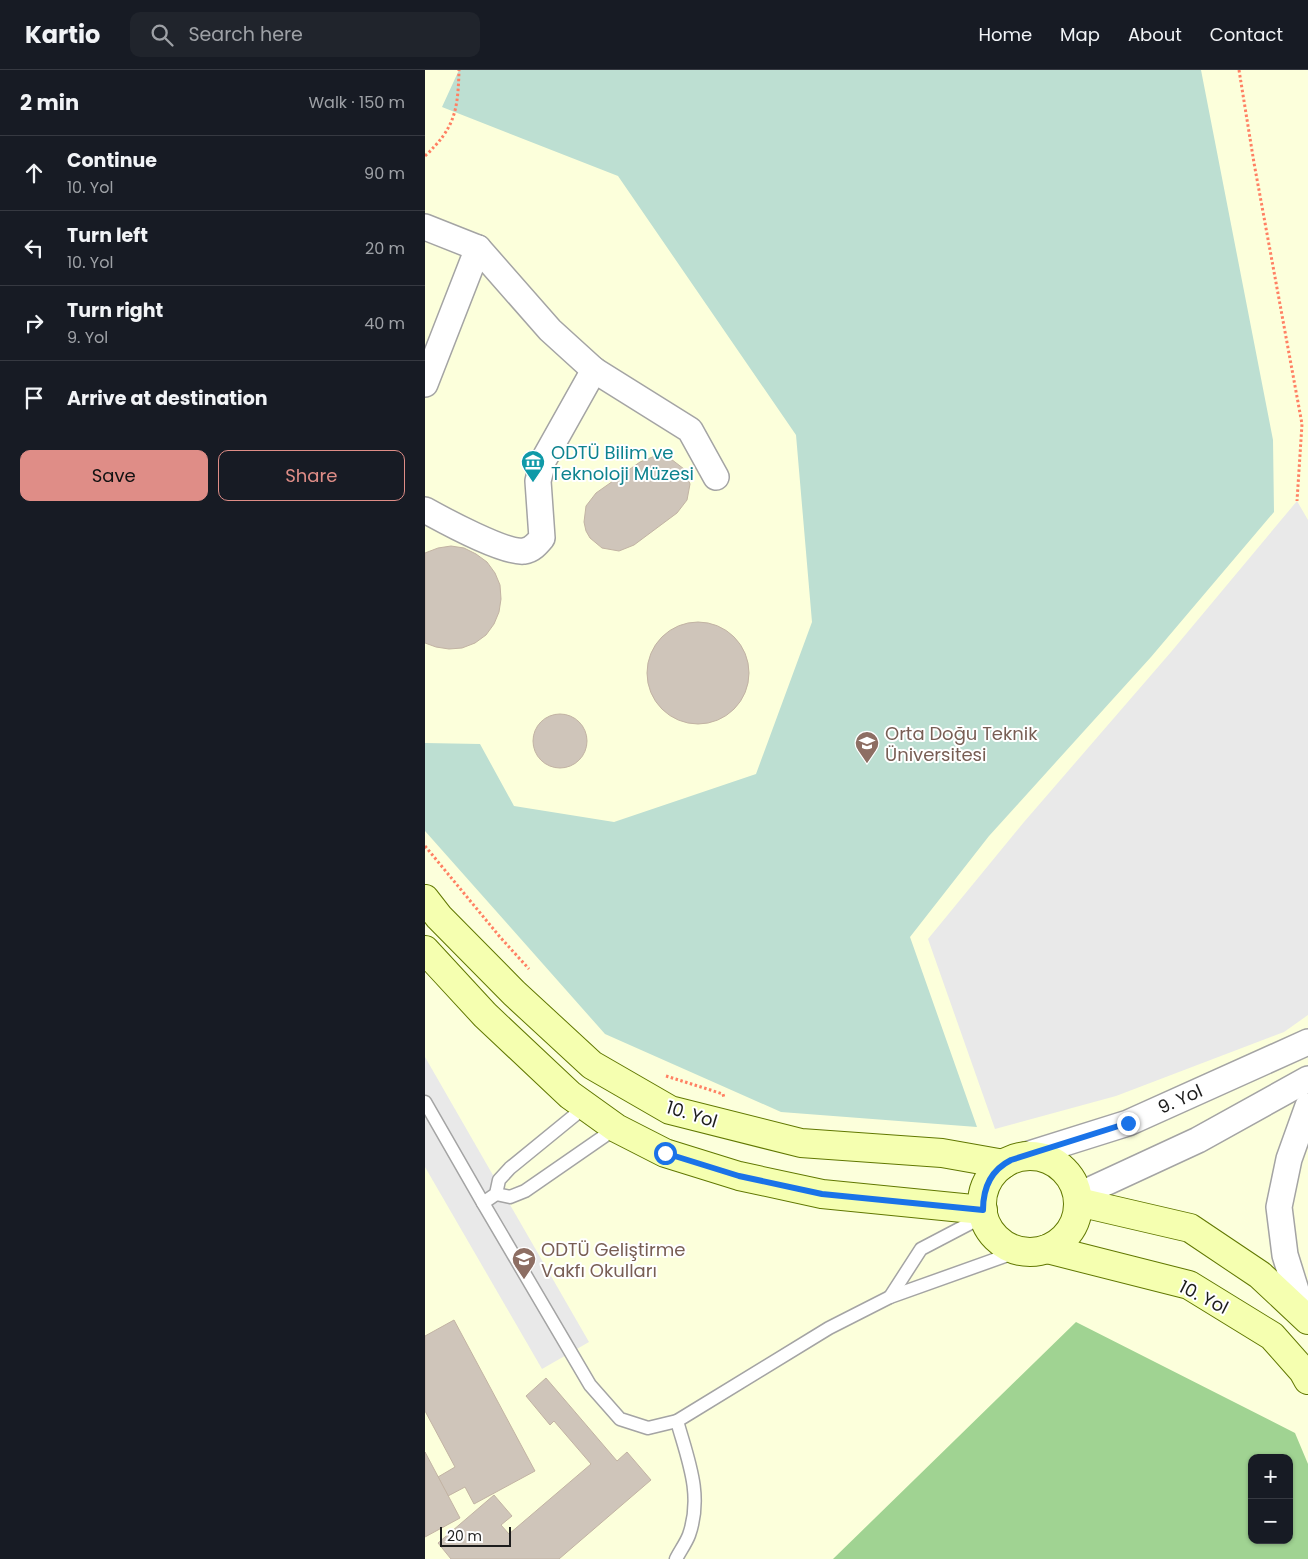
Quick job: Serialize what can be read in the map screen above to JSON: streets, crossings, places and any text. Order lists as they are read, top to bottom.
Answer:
{
  "streets": {
    "street": ["9. Yol", "10. Yol"]
  },
  "crossings": [
    ["9. Yol", "10. Yol"]
  ],
  "places": {
    "museum": ["ODTÜ Bilim ve Teknoloji Müzesi"],
    "school or university": ["Orta Doğu Teknik Üniversitesi", "ODTÜ Geliştirme Vakfı Okulları"]
  },
  "scale_bar": "20 m",
  "page": {
    "header": "Kartio",
    "search": "Search here",
    "nav": [
      "Home",
      "Map",
      "About",
      "Contact"
    ],
    "heading": ["2 min", "Walk · 150 m"],
    "list": [
      ["Continue", "10. Yol", "90 m"],
      ["Turn left", "10. Yol", "20 m"],
      ["Turn right", "9. Yol", "40 m"],
      "Arrive at destination"
    ],
    "buttons": ["Save", "Share"],
    "map_buttons": ["+", "−"],
    "scale": "20 m"
  }
}
